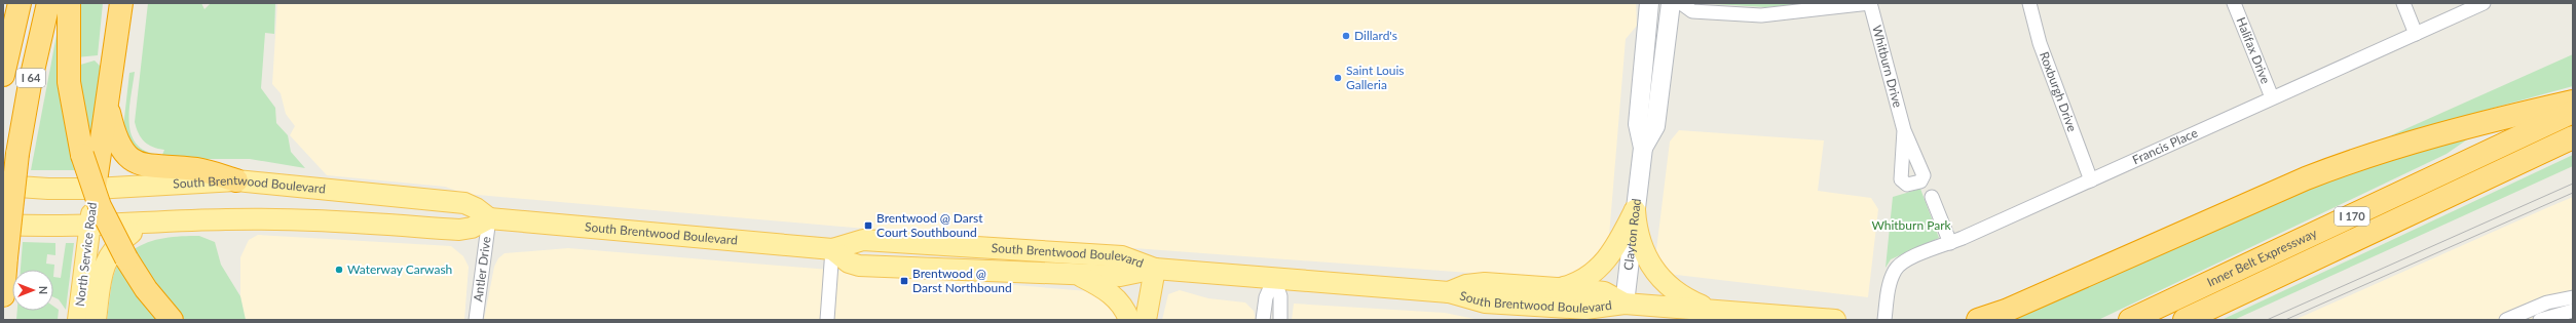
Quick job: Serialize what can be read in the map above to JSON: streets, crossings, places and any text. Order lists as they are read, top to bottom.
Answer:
{
  "streets": {
    "highway": ["I 64", "I 170", "Inner Belt Expressway"],
    "main road": ["South Brentwood Boulevard", "Clayton Road", "North Service Road"],
    "street": [
      "Halifax Drive",
      "Whitburn Drive",
      "Roxburgh Drive",
      "Francis Place",
      "Antler Drive"
    ]
  },
  "crossings": [
    ["Halifax Drive", "Francis Place"],
    ["Roxburgh Drive", "Francis Place"],
    ["South Brentwood Boulevard", "Clayton Road"],
    ["South Brentwood Boulevard", "North Service Road"],
    ["South Brentwood Boulevard", "Antler Drive"]
  ],
  "parks": ["Whitburn Park"],
  "places": {
    "other": ["Dillard's", "Saint Louis Galleria", "Waterway Carwash"],
    "transit": ["Brentwood @ Darst Court Southbound", "Brentwood @ Darst Northbound"]
  },
  "north": "right"
}
